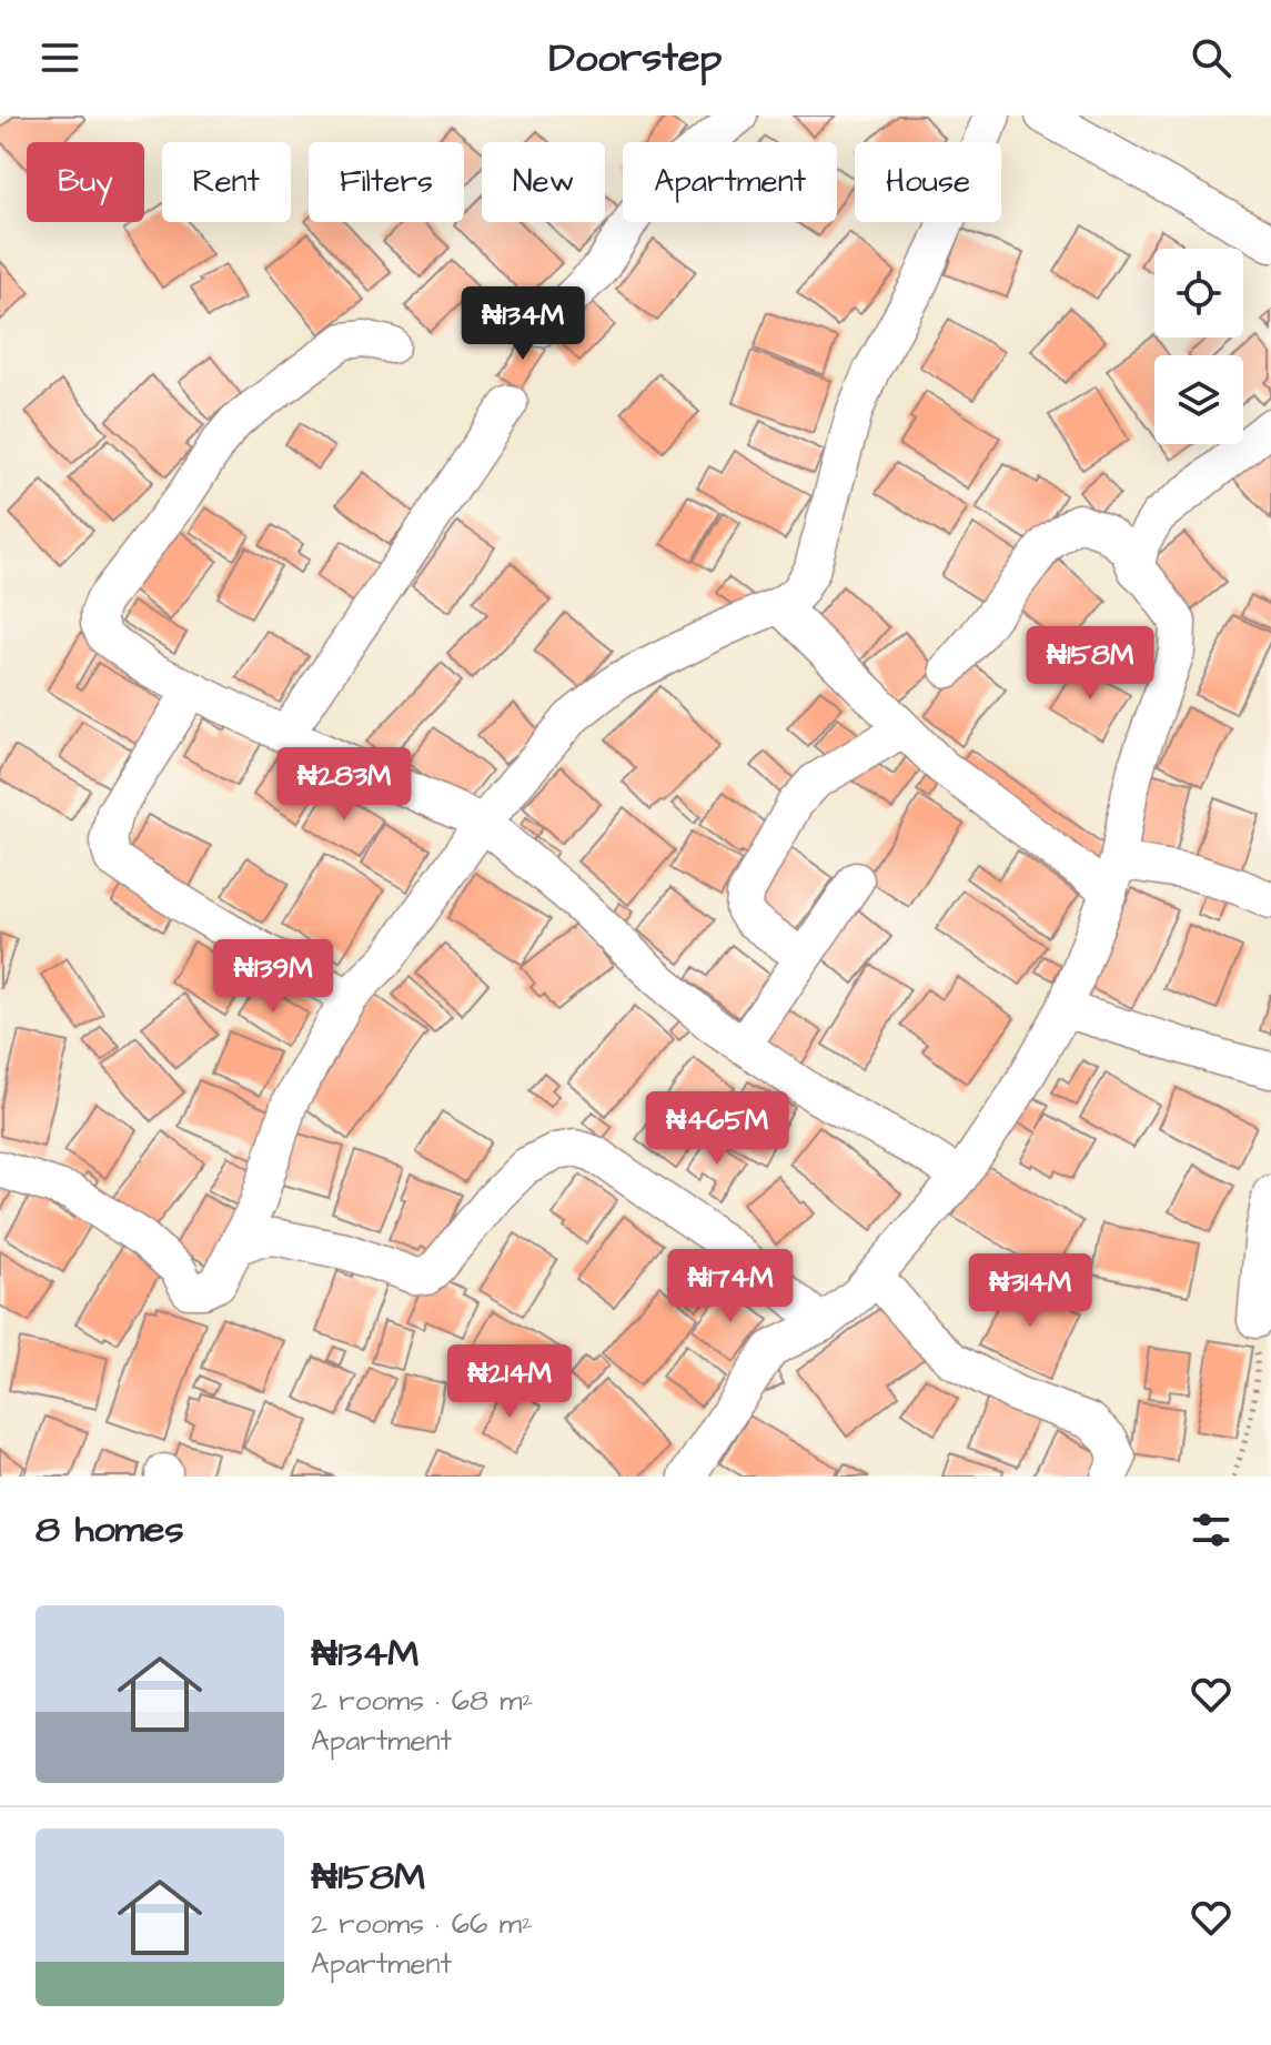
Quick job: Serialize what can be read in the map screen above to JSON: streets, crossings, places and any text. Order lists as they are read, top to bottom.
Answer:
{
  "page": {
    "header": "Doorstep",
    "chip": [
      "Buy",
      "Rent",
      "Filters",
      "New",
      "Apartment",
      "House"
    ],
    "price": [
      "₦134M",
      "₦158M",
      "₦283M",
      "₦139M",
      "₦465M",
      "₦174M",
      "₦314M",
      "₦214M"
    ],
    "heading": "8 homes",
    "list": [
      {
        "name": "₦134M",
        "note": "2 rooms · 68 m² · Apartment"
      },
      {
        "name": "₦158M",
        "note": "2 rooms · 66 m² · Apartment"
      }
    ]
  }
}
